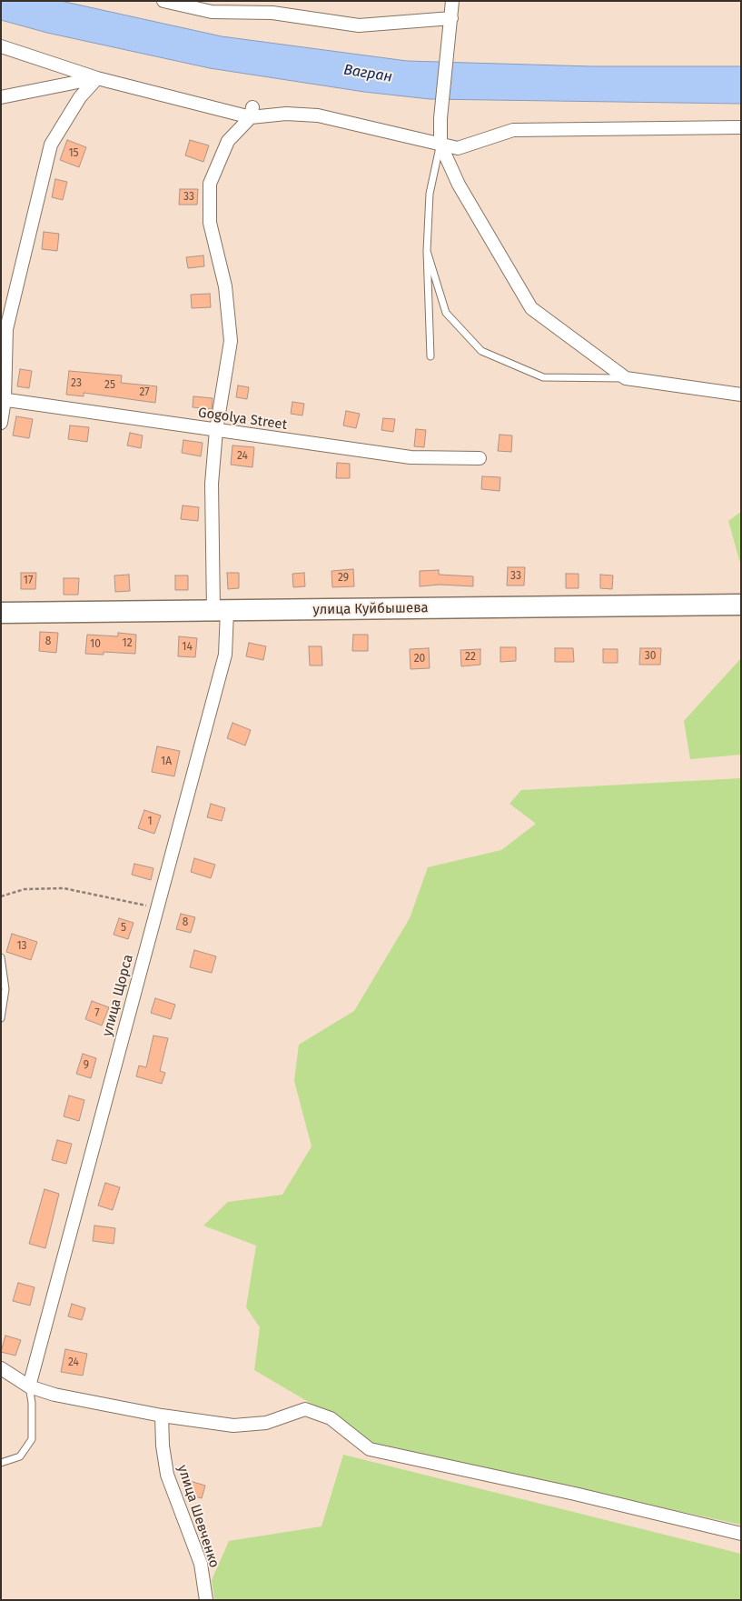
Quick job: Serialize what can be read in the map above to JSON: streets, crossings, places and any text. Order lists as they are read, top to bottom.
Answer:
{
  "streets": {
    "highway": ["улица Куйбышева"],
    "street": ["Gogolya Street", "улица Щорса", "улица Шевченко"]
  },
  "crossings": [
    ["Gogolya Street", "улица Щорса"],
    ["улица Куйбышева", "улица Щорса"]
  ],
  "water": ["Вагран"],
  "house_numbers": [
    "15",
    "33",
    "23",
    "25",
    "27",
    "24",
    "33",
    "29",
    "17",
    "8",
    "12",
    "10",
    "14",
    "30",
    "22",
    "20",
    "1А",
    "1",
    "8",
    "5",
    "13",
    "7",
    "9",
    "24"
  ]
}
